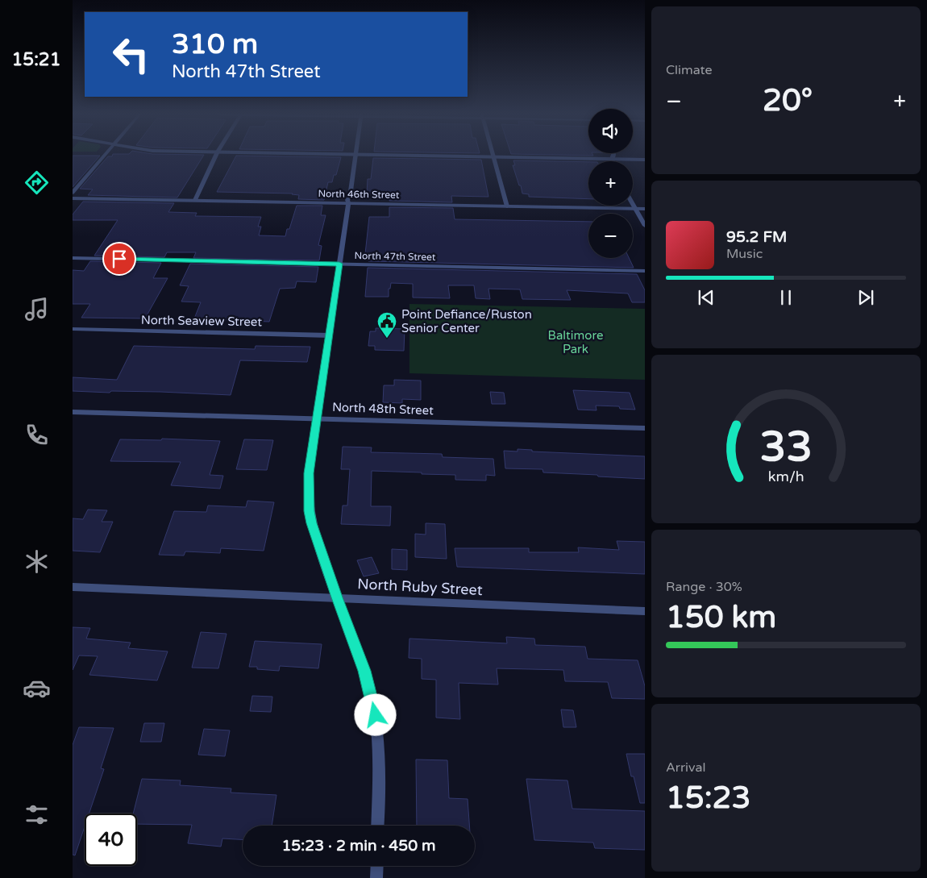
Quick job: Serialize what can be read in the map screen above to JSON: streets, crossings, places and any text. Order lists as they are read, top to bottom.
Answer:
{
  "streets": {
    "street": [
      "North 46th Street",
      "North 47th Street",
      "North Seaview Street",
      "North 48th Street",
      "North Ruby Street"
    ]
  },
  "parks": ["Baltimore Park"],
  "places": {
    "public building": ["Point Defiance/Ruston Senior Center"]
  },
  "page": {
    "tabs": "15:21",
    "tile": [
      "Climate",
      ["Range · 30%", "150 km"],
      ["Arrival", "15:23"]
    ],
    "turn": ["310 m", "North 47th Street"],
    "heat": ["−", "20°", "+"],
    "map_buttons": ["+", "−"],
    "song": ["95.2 FM", "Music"],
    "limit": "40",
    "trip": "15:23 · 2 min · 450 m",
    "gauge": ["33", "km/h"]
  }
}
